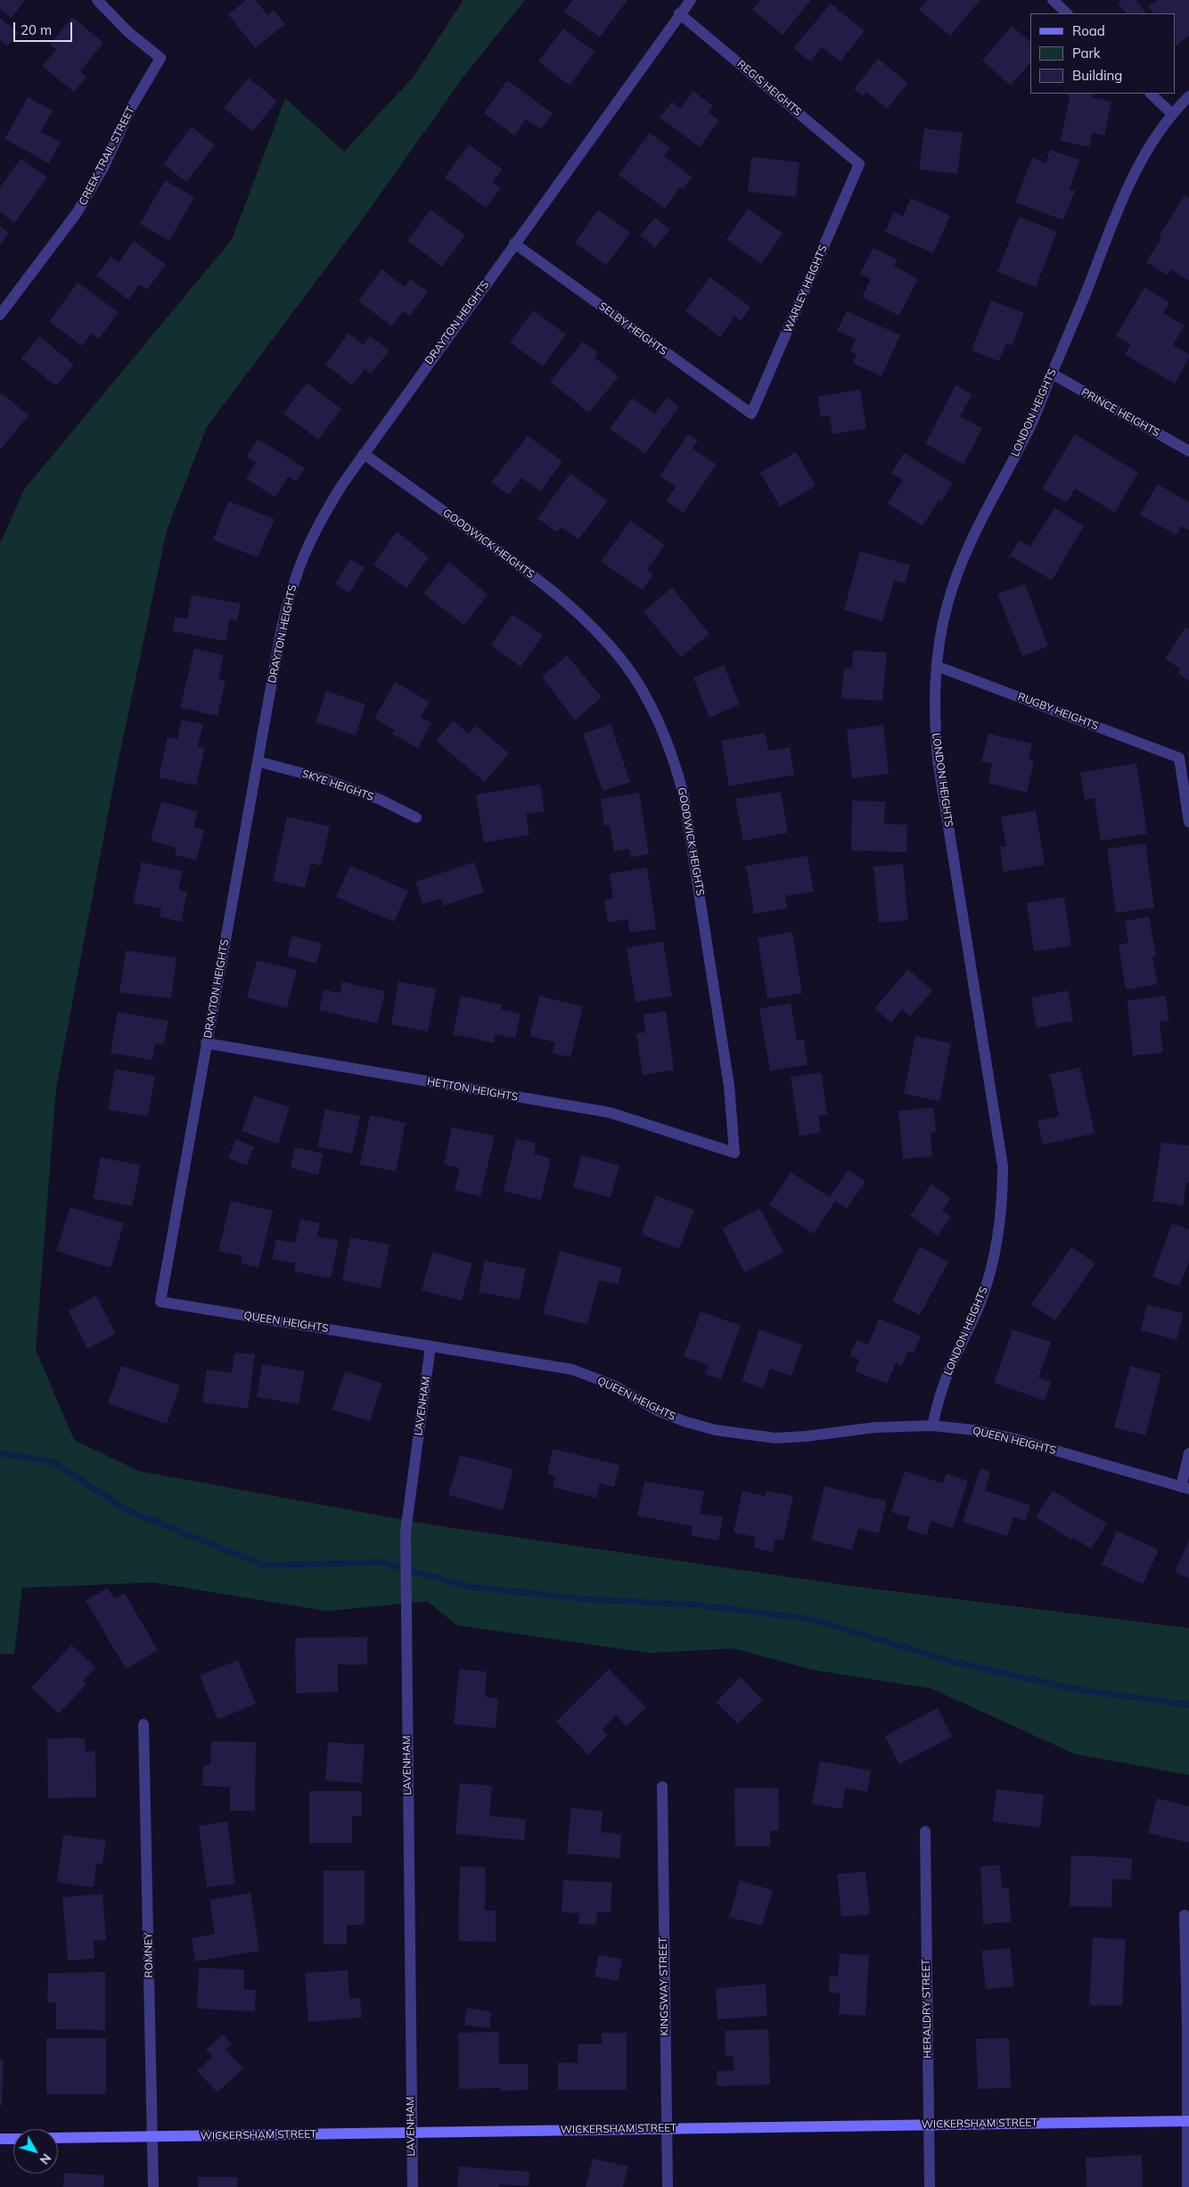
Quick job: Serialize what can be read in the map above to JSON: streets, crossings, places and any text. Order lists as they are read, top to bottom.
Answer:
{
  "streets": {
    "street": [
      "REGIS HEIGHTS",
      "CREEK TRAIL STREET",
      "WARLEY HEIGHTS",
      "DRAYTON HEIGHTS",
      "SELBY HEIGHTS",
      "LONDON HEIGHTS",
      "PRINCE HEIGHTS",
      "GOODWICK HEIGHTS",
      "RUGBY HEIGHTS",
      "SKYE HEIGHTS",
      "HETTON HEIGHTS",
      "QUEEN HEIGHTS",
      "LAVENHAM",
      "ROMNEY",
      "KINGSWAY STREET",
      "HERALDRY STREET",
      "WICKERSHAM STREET"
    ]
  },
  "crossings": [
    ["REGIS HEIGHTS", "WARLEY HEIGHTS"],
    ["REGIS HEIGHTS", "DRAYTON HEIGHTS"],
    ["WARLEY HEIGHTS", "SELBY HEIGHTS"],
    ["DRAYTON HEIGHTS", "SELBY HEIGHTS"],
    ["DRAYTON HEIGHTS", "GOODWICK HEIGHTS"],
    ["DRAYTON HEIGHTS", "SKYE HEIGHTS"],
    ["DRAYTON HEIGHTS", "HETTON HEIGHTS"],
    ["DRAYTON HEIGHTS", "QUEEN HEIGHTS"],
    ["LONDON HEIGHTS", "PRINCE HEIGHTS"],
    ["LONDON HEIGHTS", "RUGBY HEIGHTS"],
    ["LONDON HEIGHTS", "QUEEN HEIGHTS"],
    ["GOODWICK HEIGHTS", "HETTON HEIGHTS"],
    ["QUEEN HEIGHTS", "LAVENHAM"],
    ["LAVENHAM", "WICKERSHAM STREET"],
    ["ROMNEY", "WICKERSHAM STREET"],
    ["KINGSWAY STREET", "WICKERSHAM STREET"],
    ["HERALDRY STREET", "WICKERSHAM STREET"]
  ],
  "legend": ["Road", "Park", "Building"],
  "scale_bar": "20 m",
  "north": "bottom right"
}
